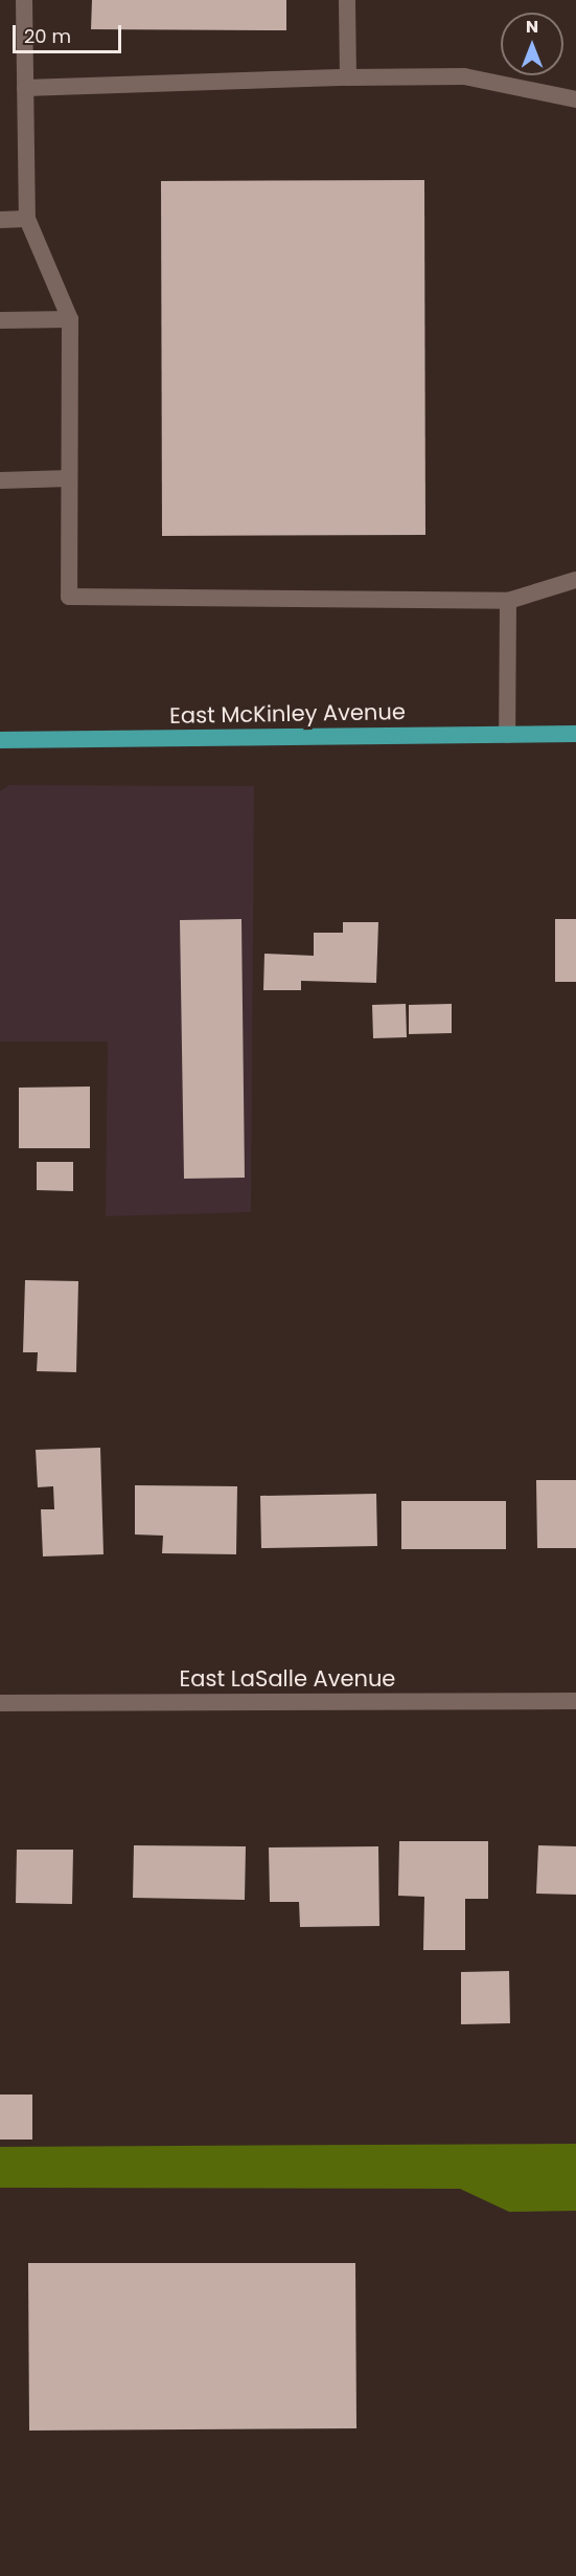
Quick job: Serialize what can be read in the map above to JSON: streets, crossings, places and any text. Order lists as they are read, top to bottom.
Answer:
{
  "streets": {
    "main road": ["East McKinley Avenue"],
    "street": ["East LaSalle Avenue"]
  },
  "scale_bar": "20 m",
  "north": "top"
}
